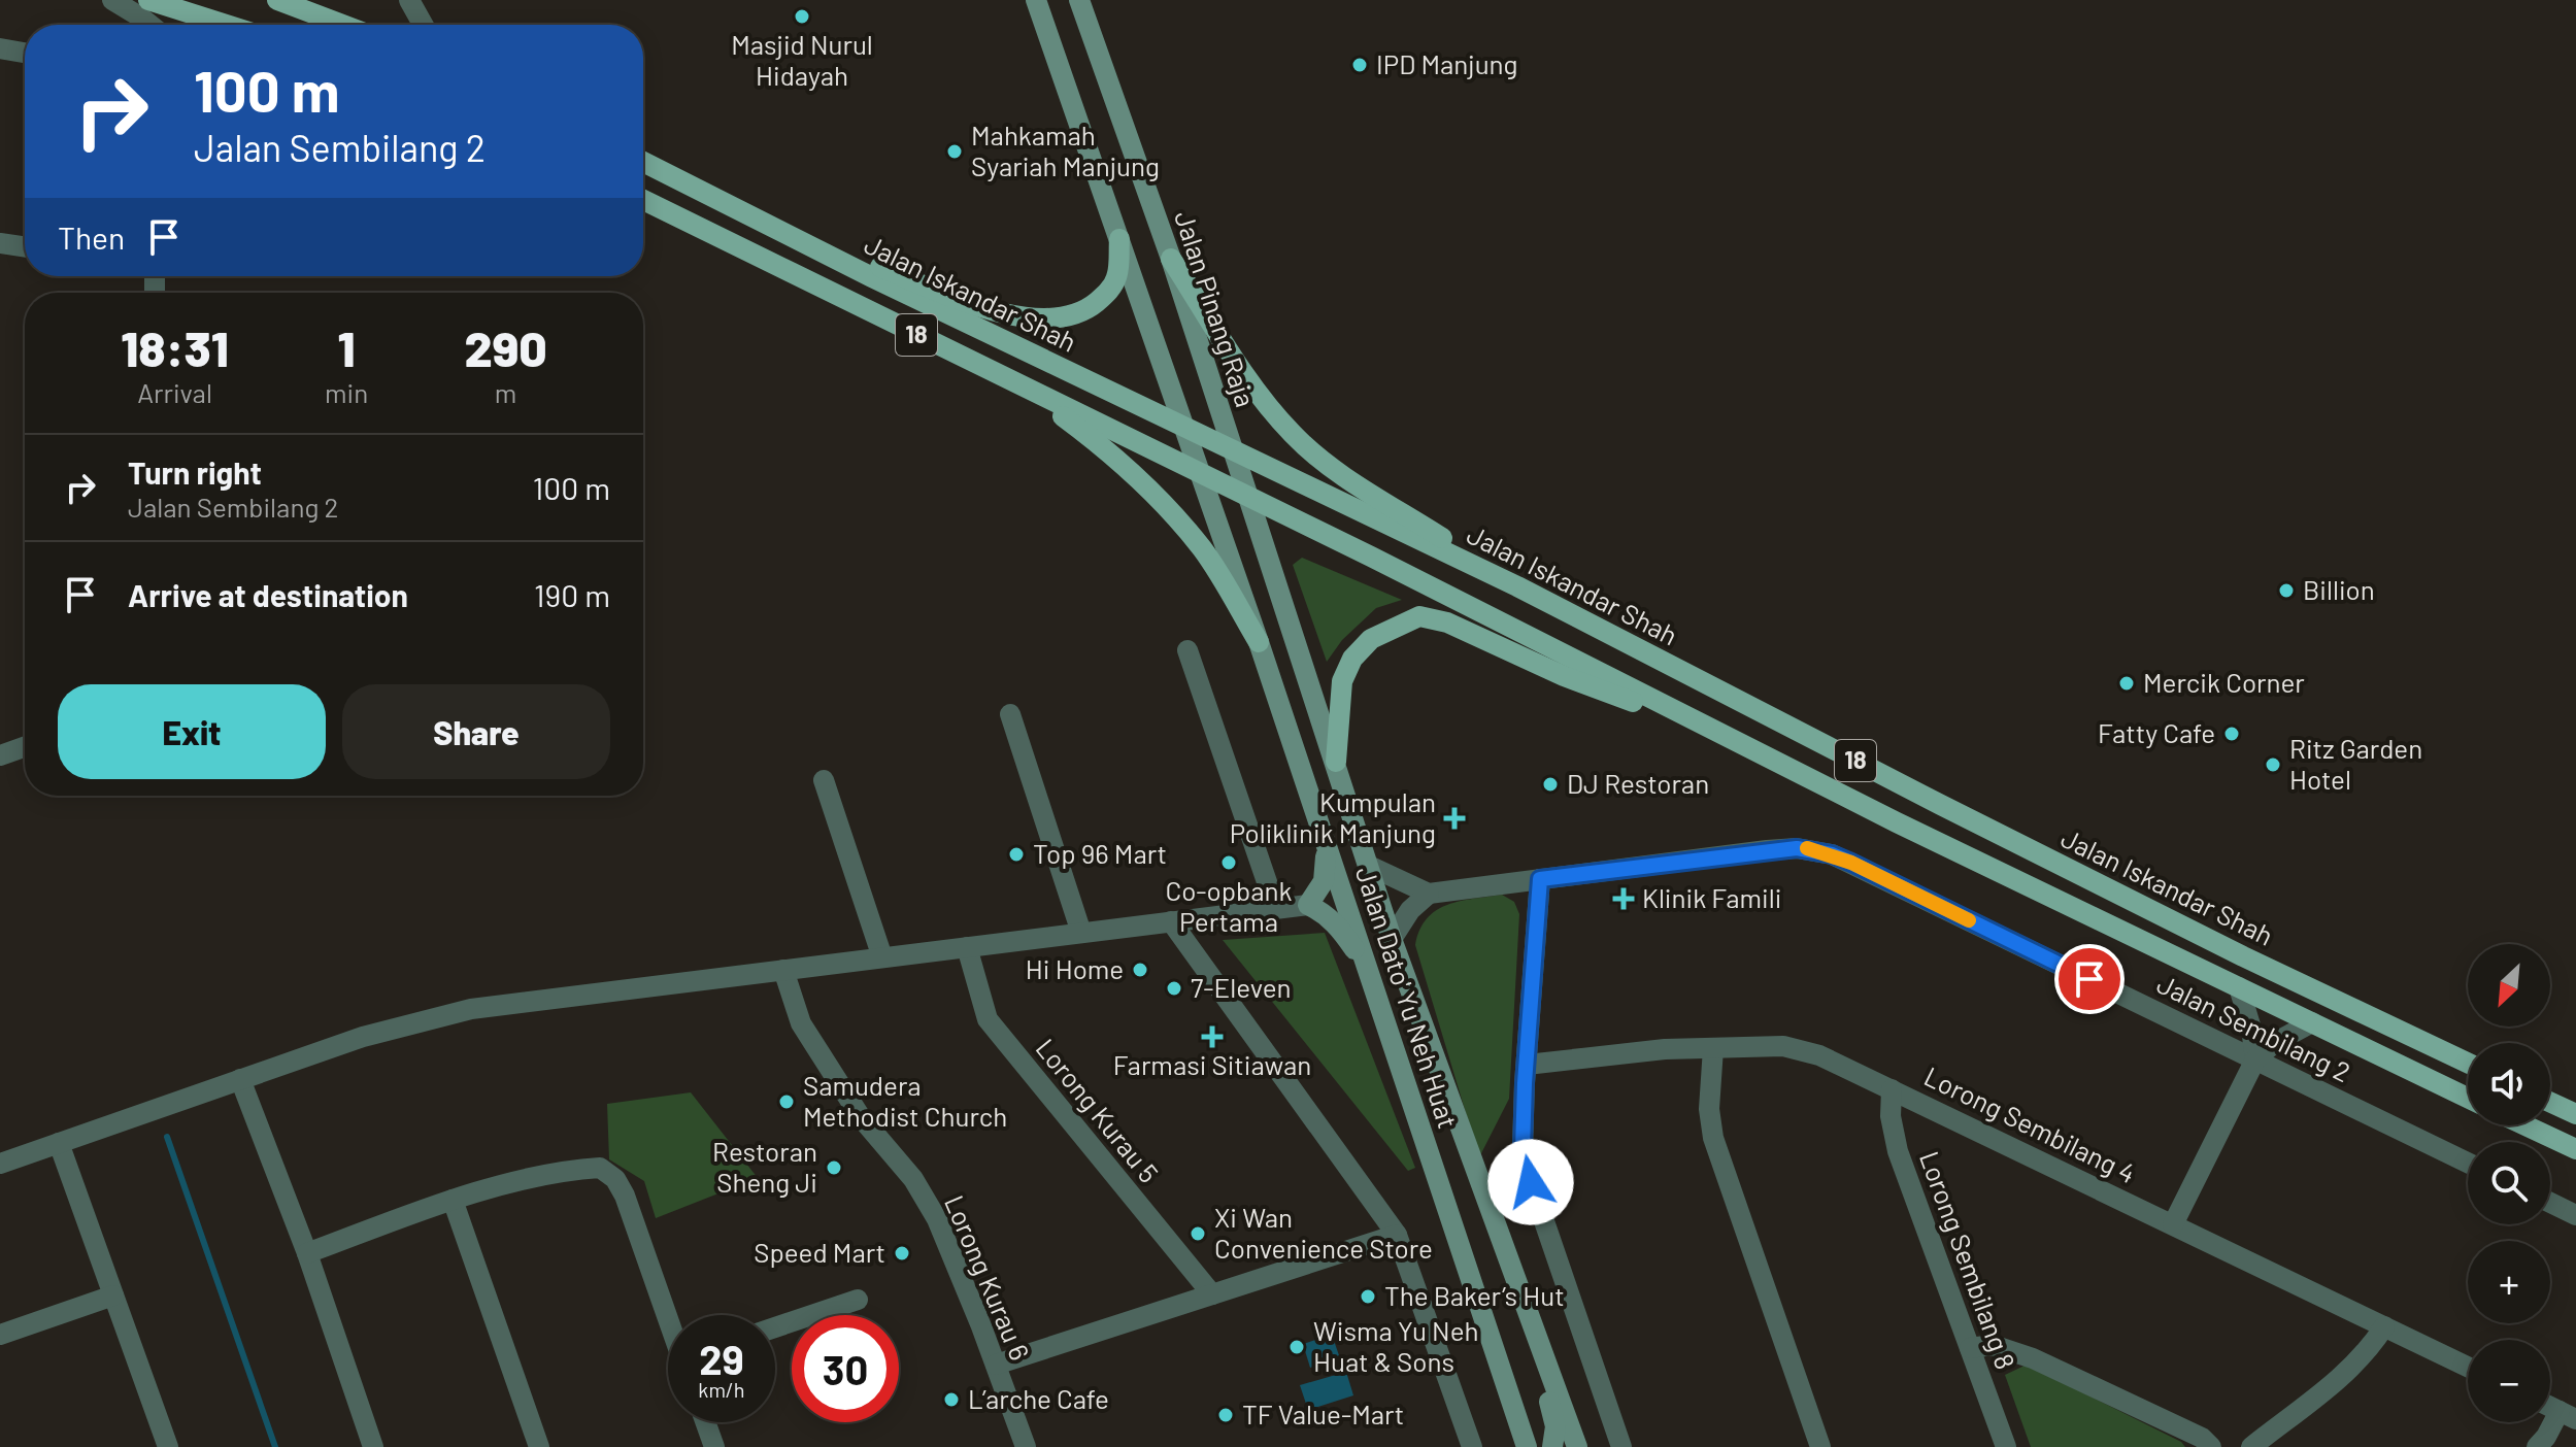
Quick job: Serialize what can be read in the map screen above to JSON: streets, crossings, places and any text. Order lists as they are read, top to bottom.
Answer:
{
  "streets": {
    "main road": [
      "Jalan Iskandar Shah",
      "Jalan Pinang Raja",
      "18",
      "Jalan Dato' Yu Neh Huat"
    ],
    "street": [
      "Jalan Sembilang 2",
      "Lorong Kurau 5",
      "Lorong Sembilang 4",
      "Lorong Sembilang 8",
      "Lorong Kurau 6"
    ]
  },
  "crossings": [
    ["Jalan Iskandar Shah", "Jalan Pinang Raja"],
    ["Jalan Iskandar Shah", "Jalan Dato' Yu Neh Huat"],
    ["Jalan Pinang Raja", "18"],
    ["Jalan Pinang Raja", "Jalan Dato' Yu Neh Huat"],
    ["18", "Jalan Dato' Yu Neh Huat"],
    ["Lorong Sembilang 4", "Lorong Sembilang 8"]
  ],
  "places": {
    "other": [
      "Masjid Nurul Hidayah",
      "IPD Manjung",
      "Mahkamah Syariah Manjung",
      "Billion",
      "Mercik Corner",
      "Fatty Cafe",
      "Ritz Garden Hotel",
      "DJ Restoran",
      "Top 96 Mart",
      "Co-opbank Pertama",
      "Hi Home",
      "7-Eleven",
      "Samudera Methodist Church",
      "Restoran Sheng Ji",
      "Xi Wan Convenience Store",
      "Speed Mart",
      "The Baker’s Hut",
      "Wisma Yu Neh Huat & Sons",
      "L’arche Cafe",
      "TF Value-Mart"
    ],
    "health": ["Kumpulan Poliklinik Manjung", "Klinik Famili", "Farmasi Sitiawan"]
  },
  "north": "bottom left",
  "page": {
    "turn": ["100 m", "Jalan Sembilang 2"],
    "then": "Then",
    "eta": [
      "18:31",
      "Arrival",
      "1",
      "min",
      "290",
      "m"
    ],
    "list": [
      {
        "name": "Turn right",
        "note": "Jalan Sembilang 2",
        "value": "100 m"
      },
      {
        "name": "Arrive at destination",
        "value": "190 m"
      }
    ],
    "buttons": ["Exit", "Share"],
    "map_buttons": ["+", "−"],
    "speed": "29 km/h",
    "limit": "30"
  }
}
